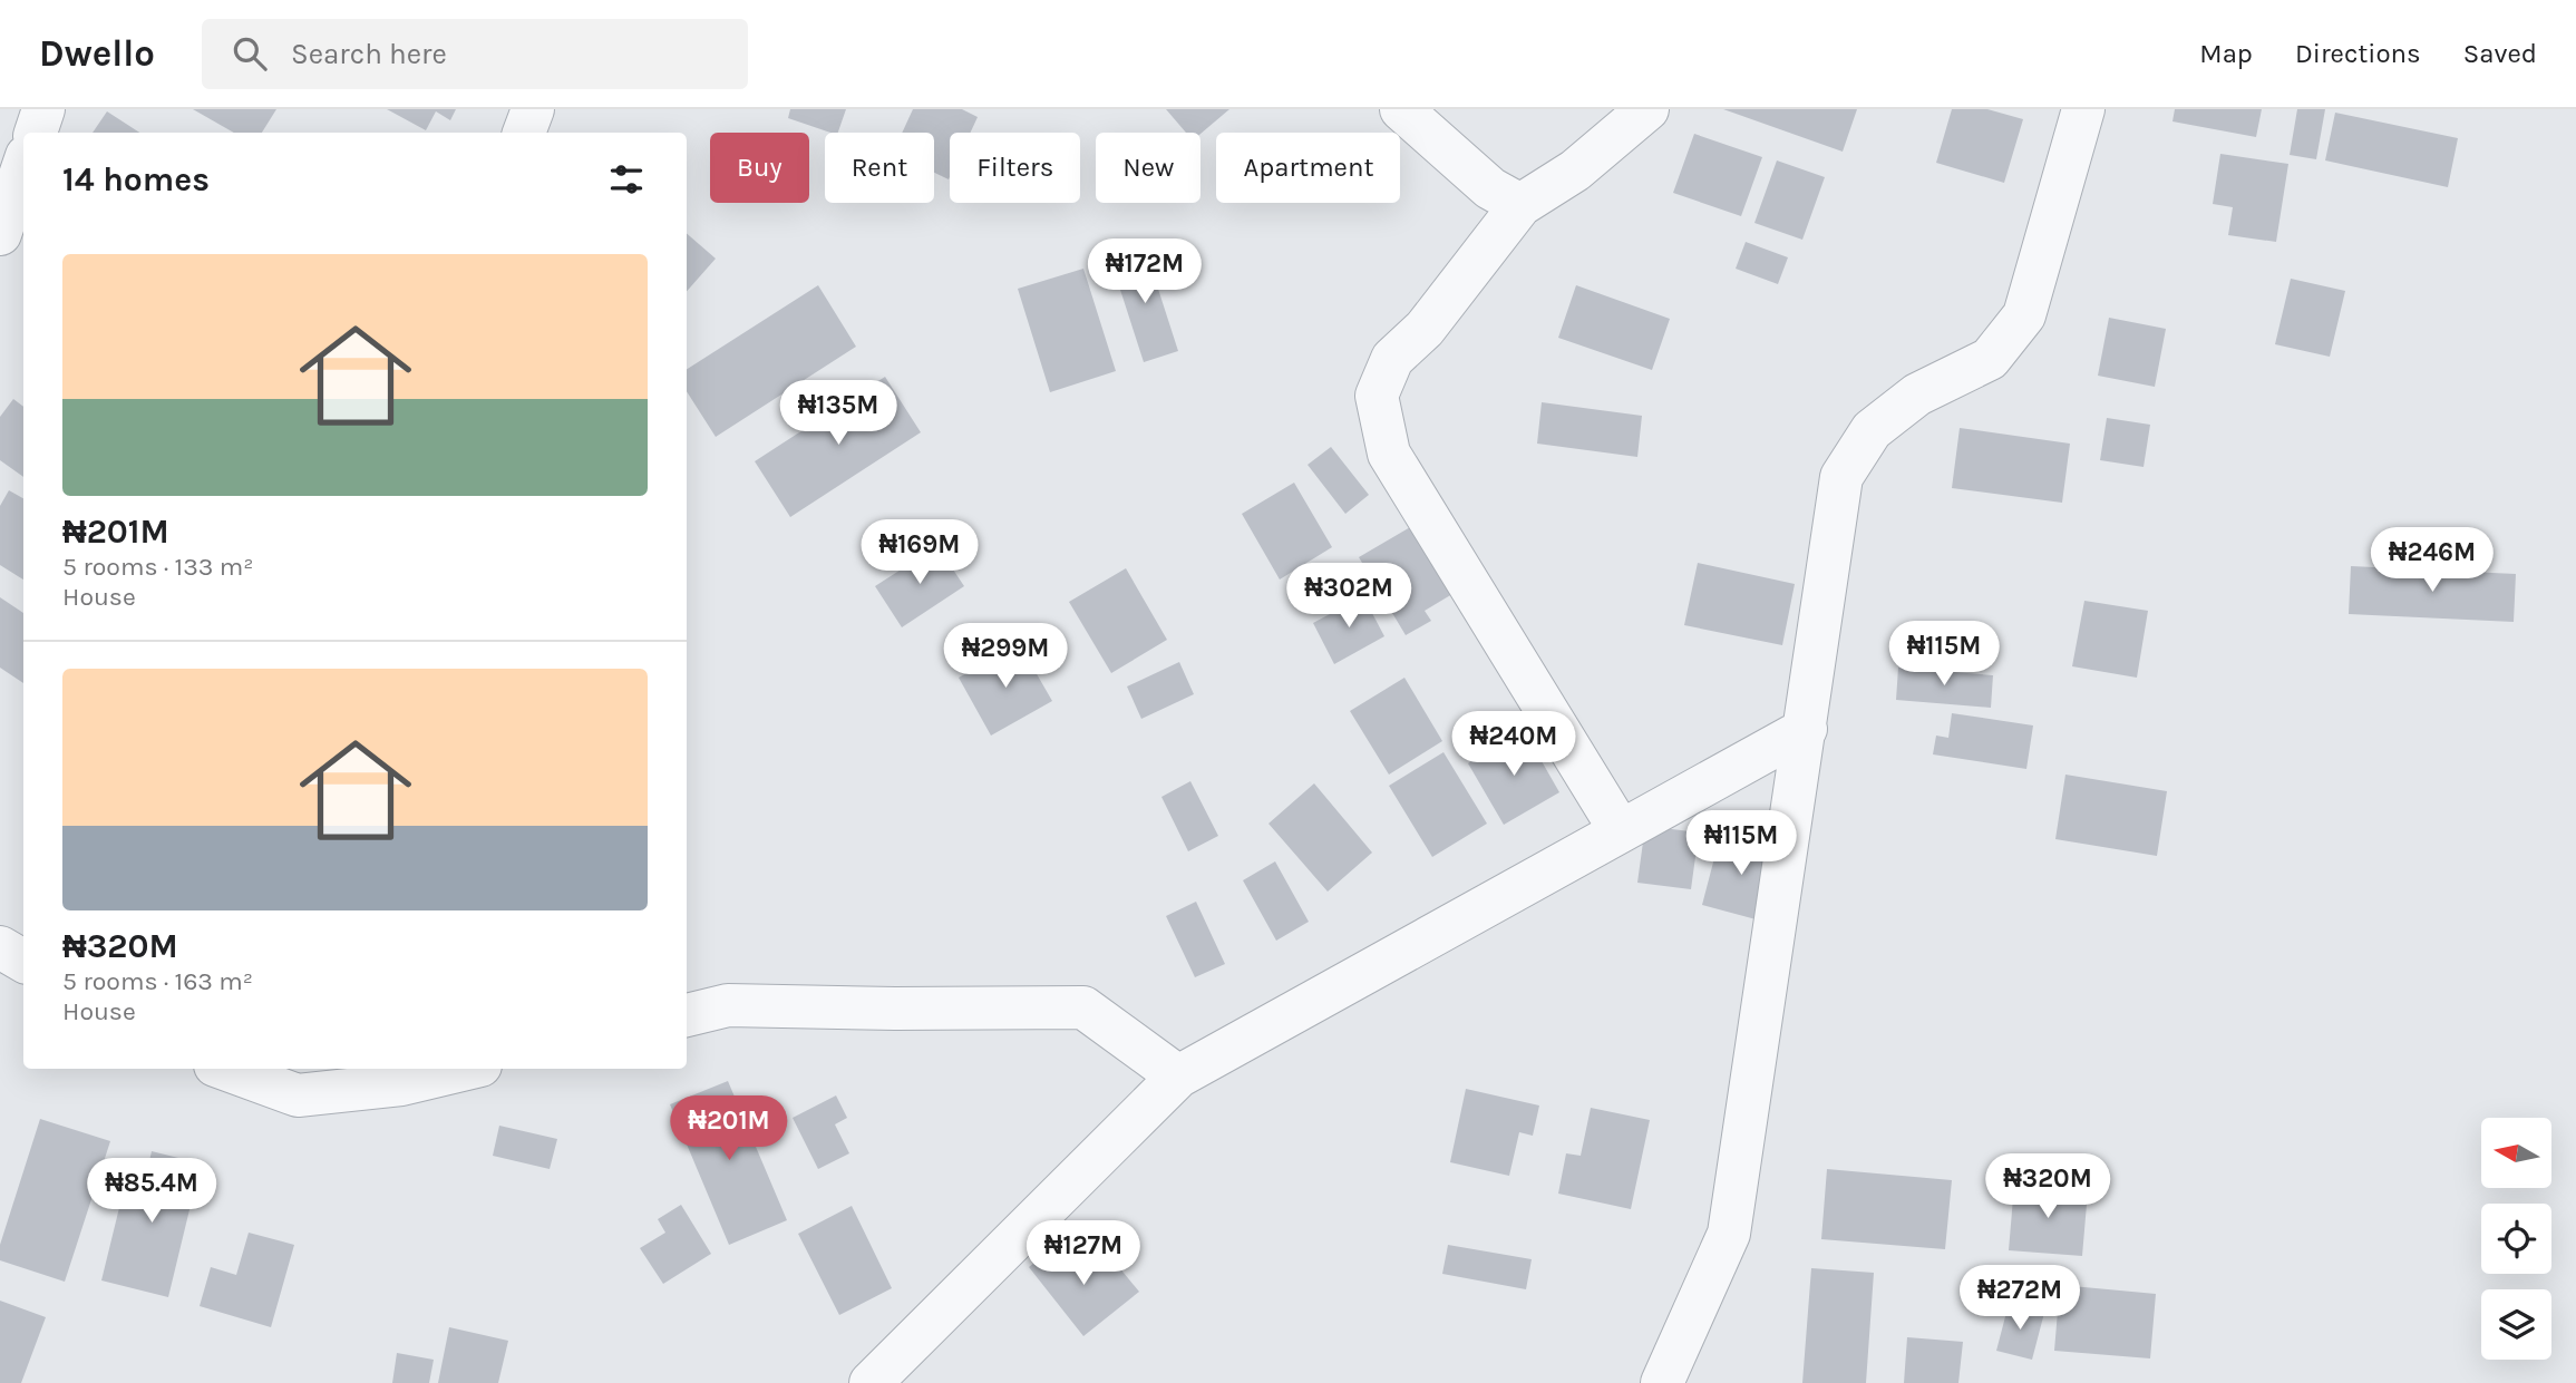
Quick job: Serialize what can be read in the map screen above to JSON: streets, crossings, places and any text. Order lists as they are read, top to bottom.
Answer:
{
  "north": "left",
  "page": {
    "header": "Dwello",
    "search": "Search here",
    "nav": ["Map", "Directions", "Saved"],
    "chip": [
      "Buy",
      "Rent",
      "Filters",
      "New",
      "Apartment"
    ],
    "heading": "14 homes",
    "list": [
      {
        "name": "₦201M",
        "note": "5 rooms · 133 m² · House"
      },
      {
        "name": "₦320M",
        "note": "5 rooms · 163 m² · House"
      }
    ],
    "price": [
      "₦172M",
      "₦135M",
      "₦169M",
      "₦246M",
      "₦302M",
      "₦115M",
      "₦299M",
      "₦240M",
      "₦115M",
      "₦201M",
      "₦320M",
      "₦85.4M",
      "₦127M",
      "₦272M"
    ]
  }
}
